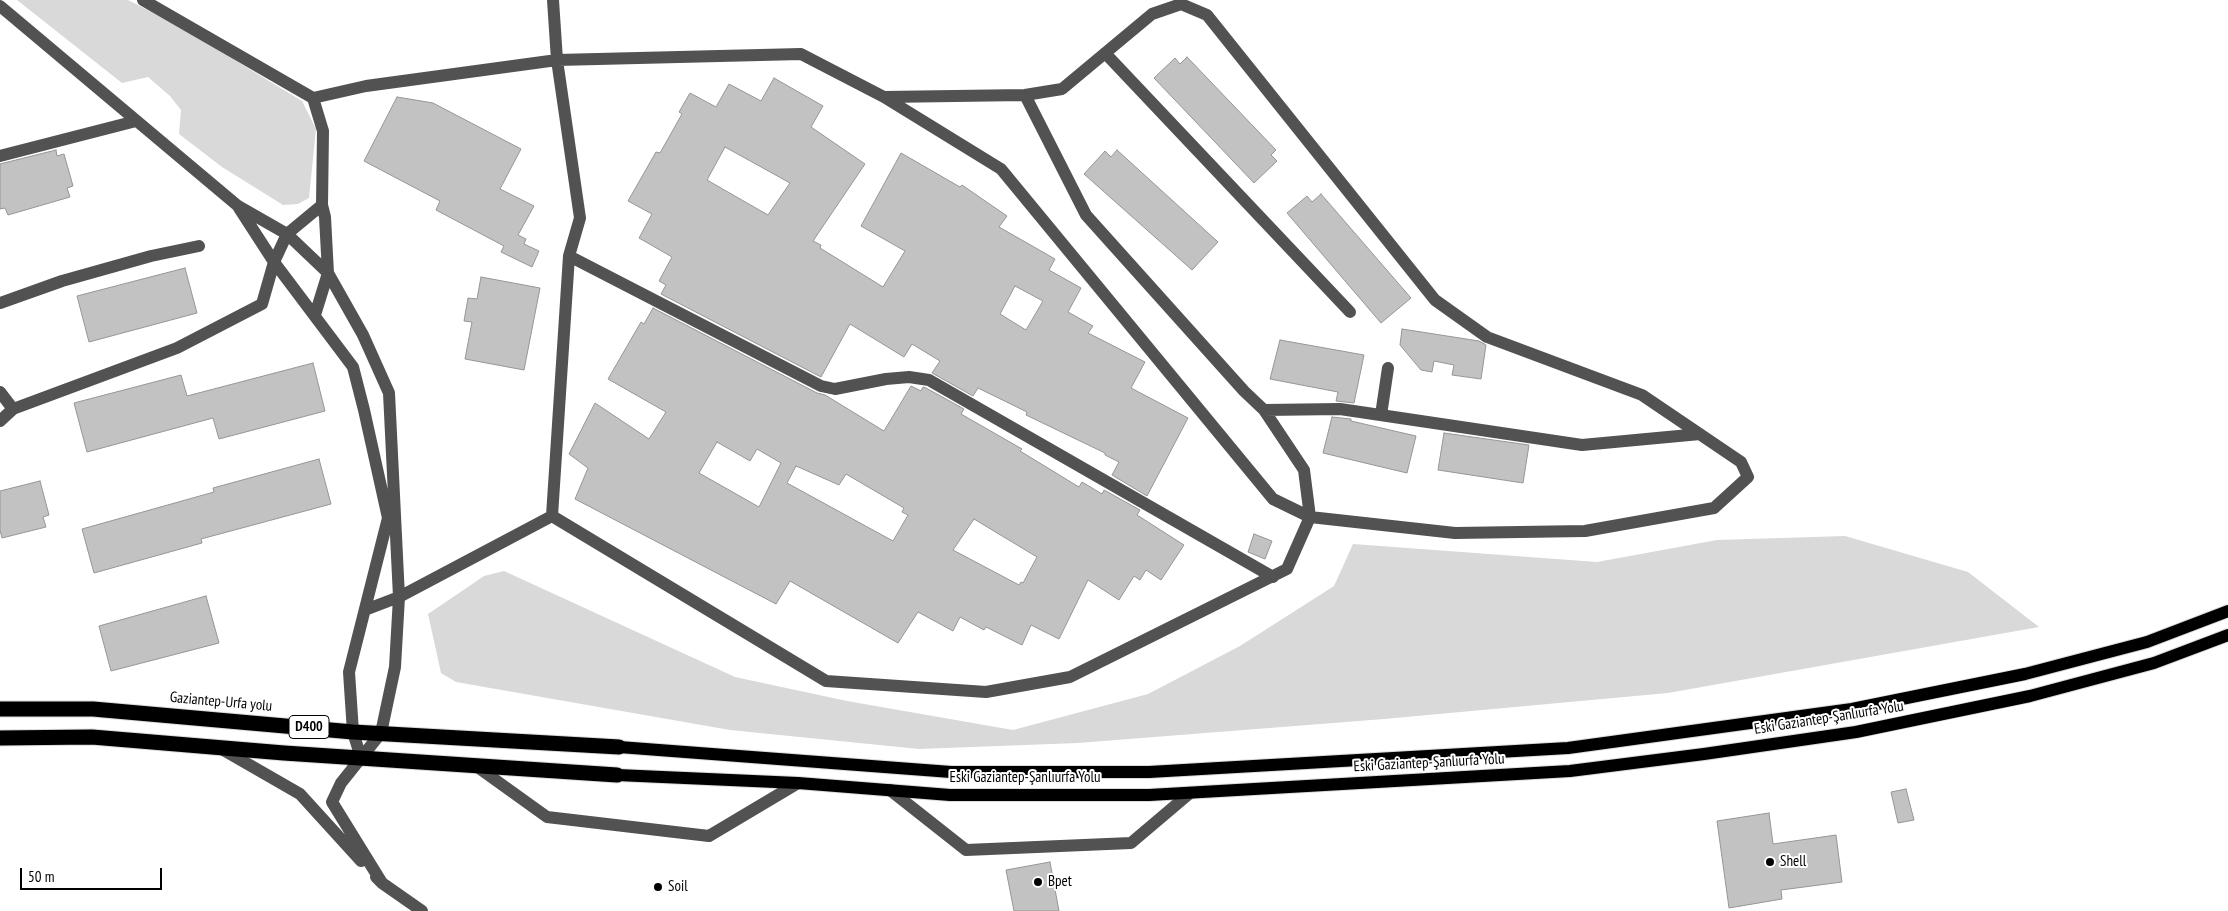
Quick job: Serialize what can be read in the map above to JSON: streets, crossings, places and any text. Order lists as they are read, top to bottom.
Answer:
{
  "streets": {
    "highway": ["Gaziantep-Urfa yolu", "D400"],
    "main road": ["Eski Gaziantep-Şanlıurfa Yolu"]
  },
  "crossings": [
    ["Gaziantep-Urfa yolu", "Eski Gaziantep-Şanlıurfa Yolu"],
    ["Eski Gaziantep-Şanlıurfa Yolu", "D400"]
  ],
  "places": ["Shell", "Bpet", "Soil"],
  "scale_bar": "50 m"
}
